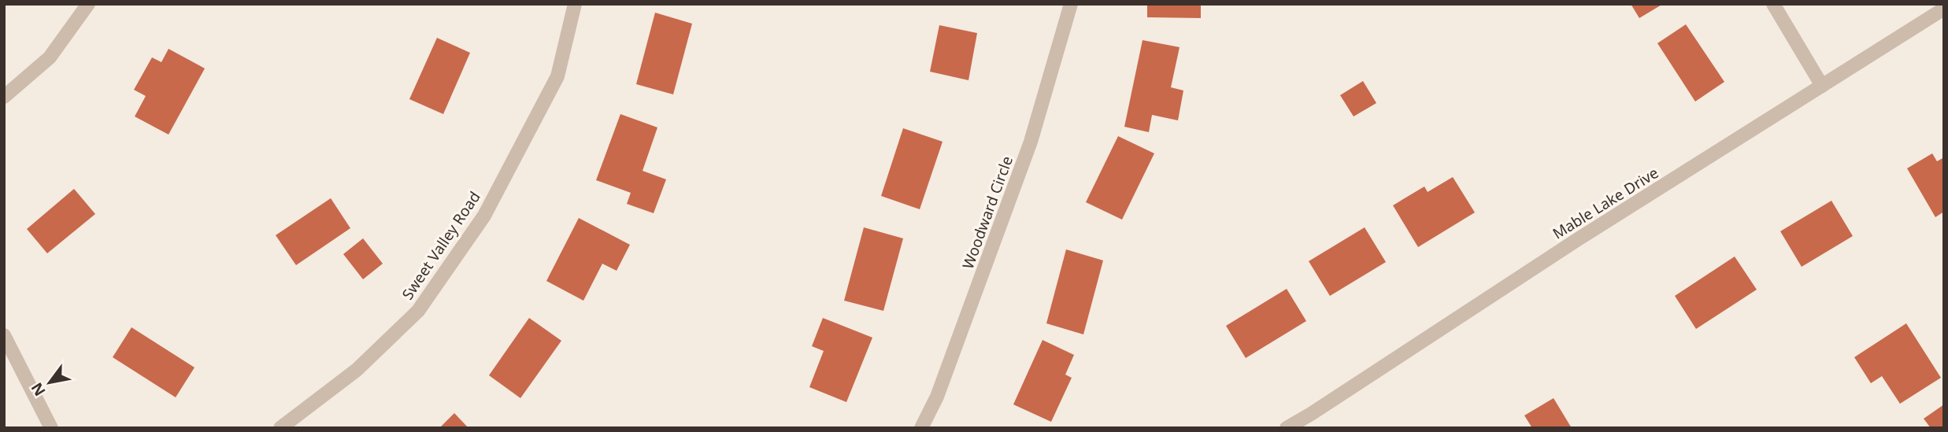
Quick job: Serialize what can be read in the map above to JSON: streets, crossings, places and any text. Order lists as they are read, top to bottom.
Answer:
{
  "streets": {
    "street": ["Mable Lake Drive", "Woodward Circle", "Sweet Valley Road"]
  },
  "north": "bottom left"
}
